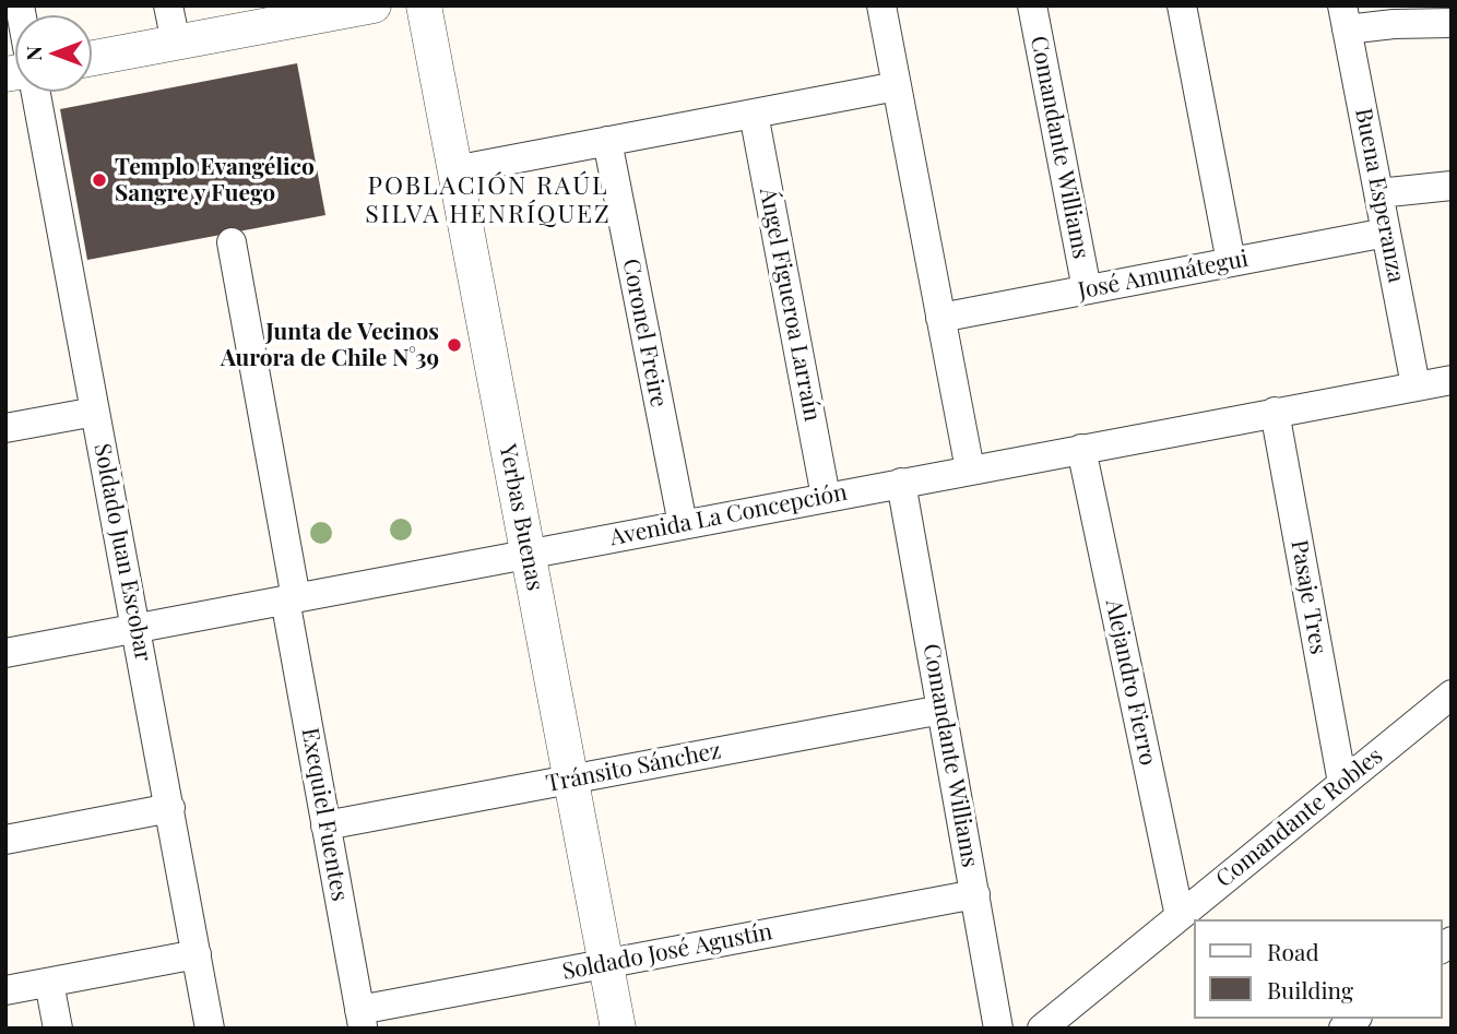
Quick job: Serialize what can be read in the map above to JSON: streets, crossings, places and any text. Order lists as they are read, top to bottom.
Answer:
{
  "streets": {
    "street": [
      "Comandante Williams",
      "Buena Esperanza",
      "José Amunátegui",
      "Ángel Figueroa Larraín",
      "Coronel Freire",
      "Avenida La Concepción",
      "Yerbas Buenas",
      "Soldado Juan Escobar",
      "Pasaje Tres",
      "Alejandro Fierro",
      "Tránsito Sánchez",
      "Exequiel Fuentes",
      "Comandante Robles",
      "Soldado José Agustín"
    ]
  },
  "crossings": [
    ["Comandante Williams", "José Amunátegui"],
    ["Comandante Williams", "Avenida La Concepción"],
    ["Comandante Williams", "Tránsito Sánchez"],
    ["Comandante Williams", "Soldado José Agustín"],
    ["Buena Esperanza", "José Amunátegui"],
    ["Buena Esperanza", "Avenida La Concepción"],
    ["Ángel Figueroa Larraín", "Avenida La Concepción"],
    ["Coronel Freire", "Avenida La Concepción"],
    ["Avenida La Concepción", "Yerbas Buenas"],
    ["Avenida La Concepción", "Soldado Juan Escobar"],
    ["Avenida La Concepción", "Pasaje Tres"],
    ["Avenida La Concepción", "Alejandro Fierro"],
    ["Avenida La Concepción", "Exequiel Fuentes"],
    ["Yerbas Buenas", "Tránsito Sánchez"],
    ["Yerbas Buenas", "Soldado José Agustín"],
    ["Pasaje Tres", "Comandante Robles"],
    ["Alejandro Fierro", "Comandante Robles"],
    ["Tránsito Sánchez", "Exequiel Fuentes"],
    ["Exequiel Fuentes", "Soldado José Agustín"]
  ],
  "districts": ["POBLACIÓN RAÚL SILVA HENRÍQUEZ"],
  "places": ["Templo Evangélico Sangre y Fuego", "Junta de Vecinos Aurora de Chile N°39"],
  "legend": ["Road", "Building"],
  "north": "left"
}
